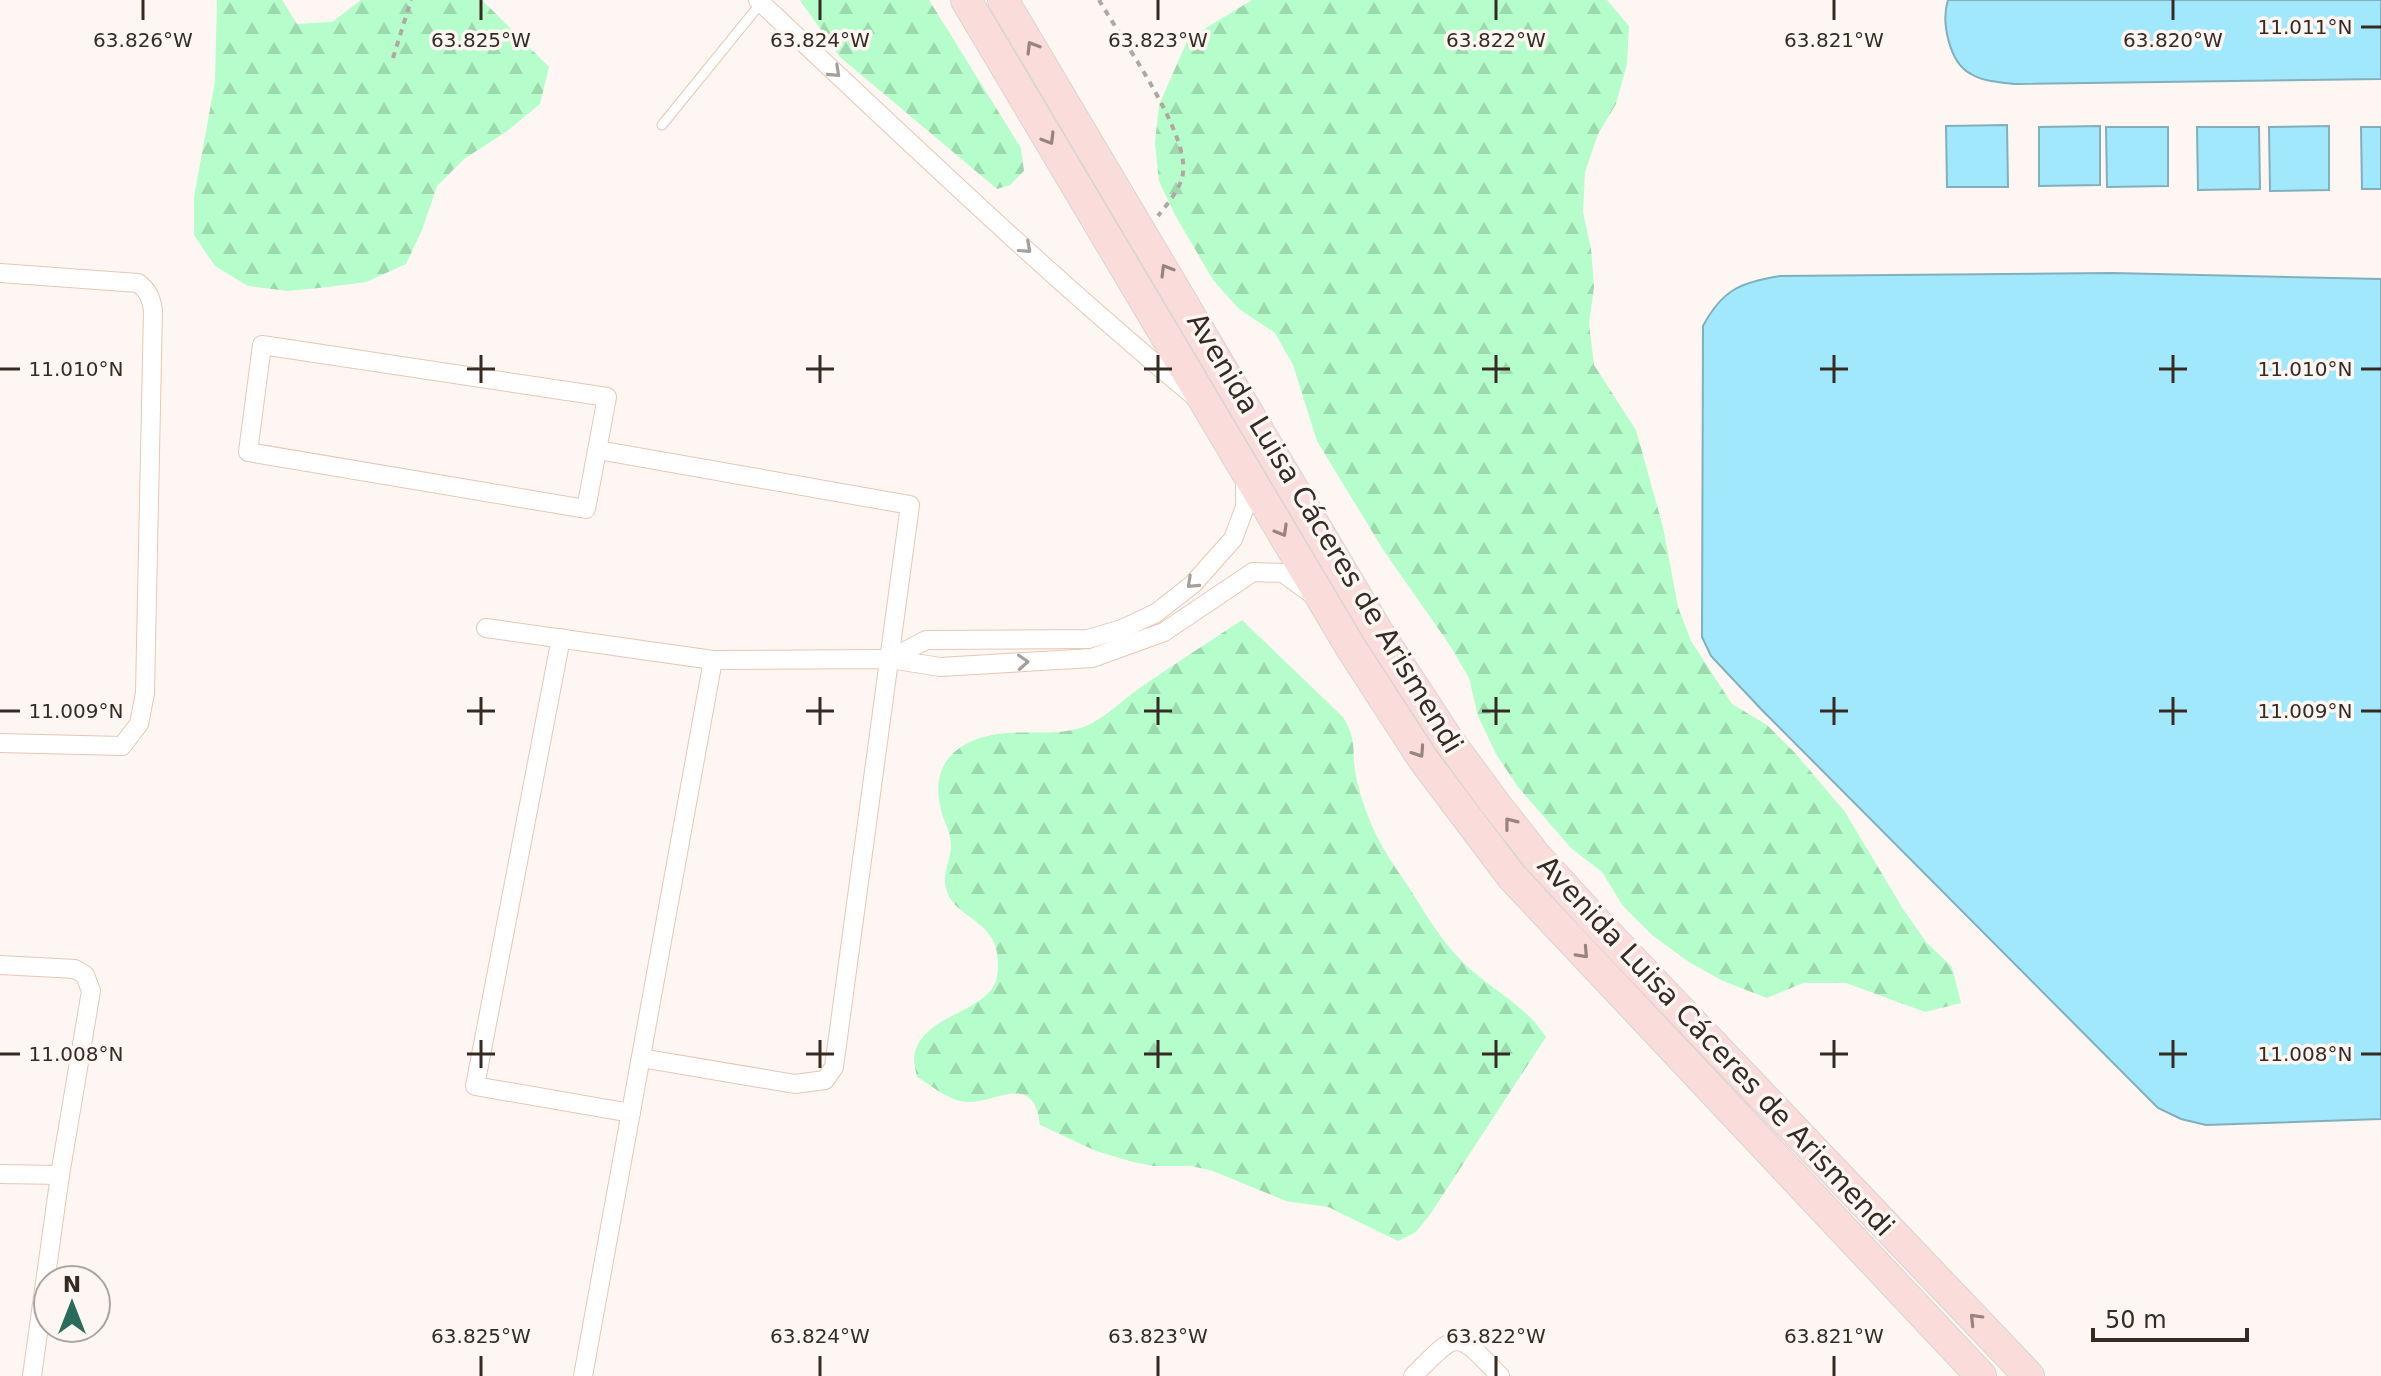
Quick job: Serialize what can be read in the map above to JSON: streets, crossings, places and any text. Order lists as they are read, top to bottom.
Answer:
{
  "streets": {
    "main road": ["Avenida Luisa Cáceres de Arismendi"]
  },
  "scale_bar": "50 m",
  "north": "top",
  "coordinates": [
    "11.011°N",
    "63.826°W",
    "63.825°W",
    "63.824°W",
    "63.823°W",
    "63.822°W",
    "63.821°W",
    "63.820°W",
    "11.010°N",
    "11.009°N",
    "11.008°N"
  ]
}
